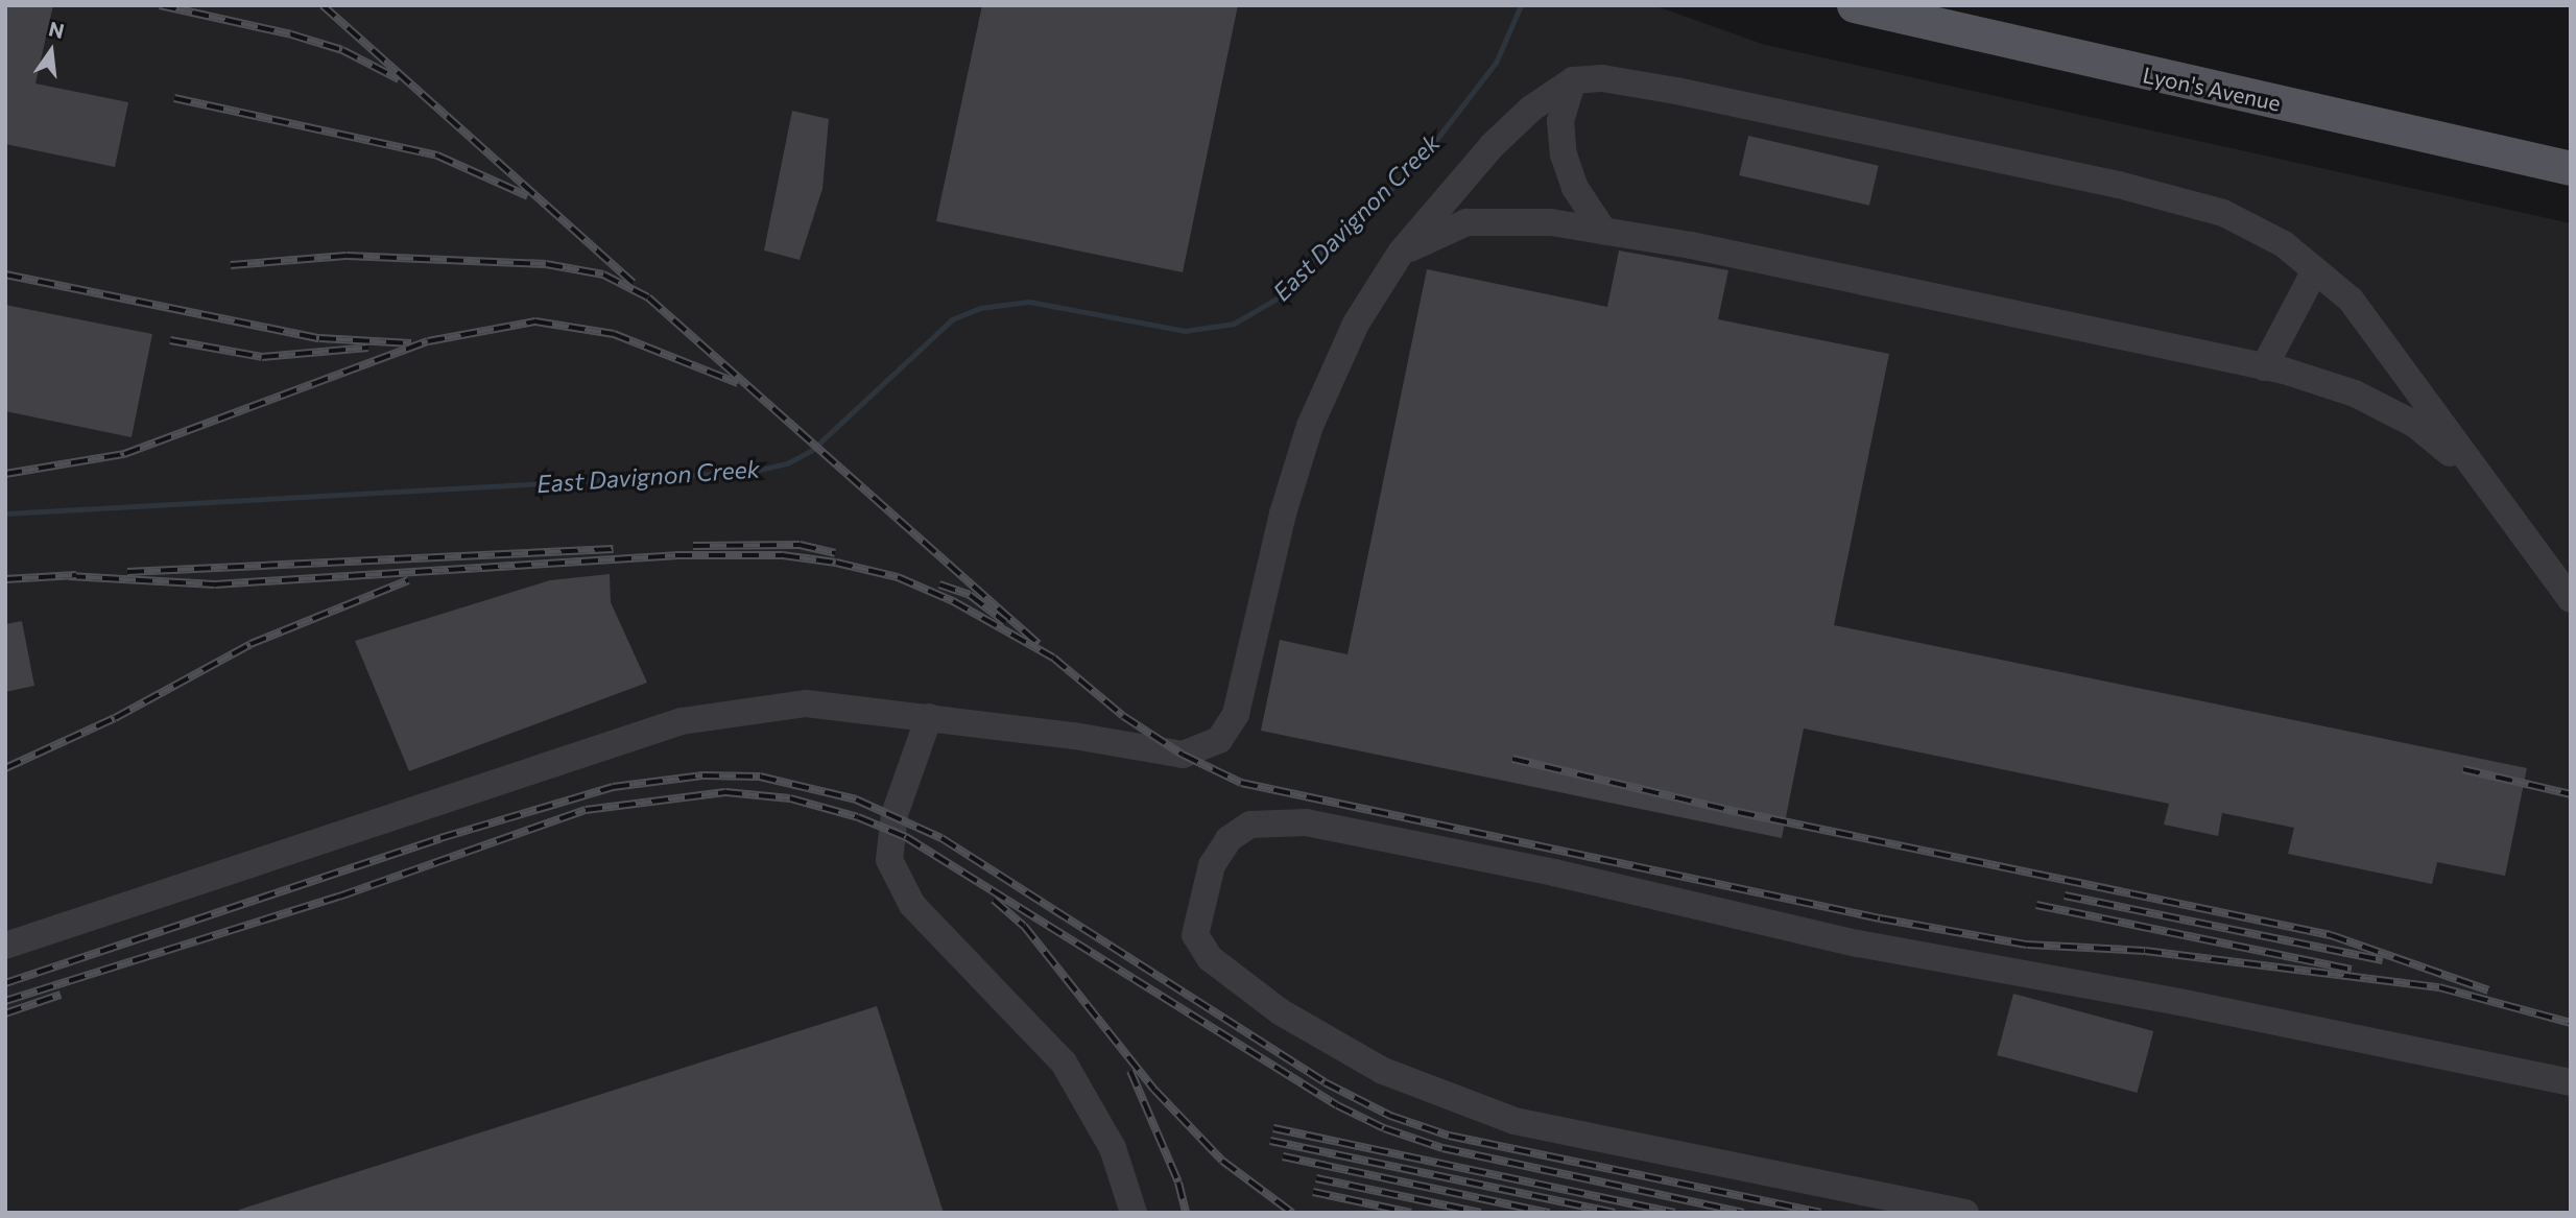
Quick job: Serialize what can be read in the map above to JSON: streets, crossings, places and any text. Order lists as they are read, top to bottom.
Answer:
{
  "streets": {
    "main road": ["Lyon's Avenue"]
  },
  "water": ["East Davignon Creek"],
  "north": "top"
}
